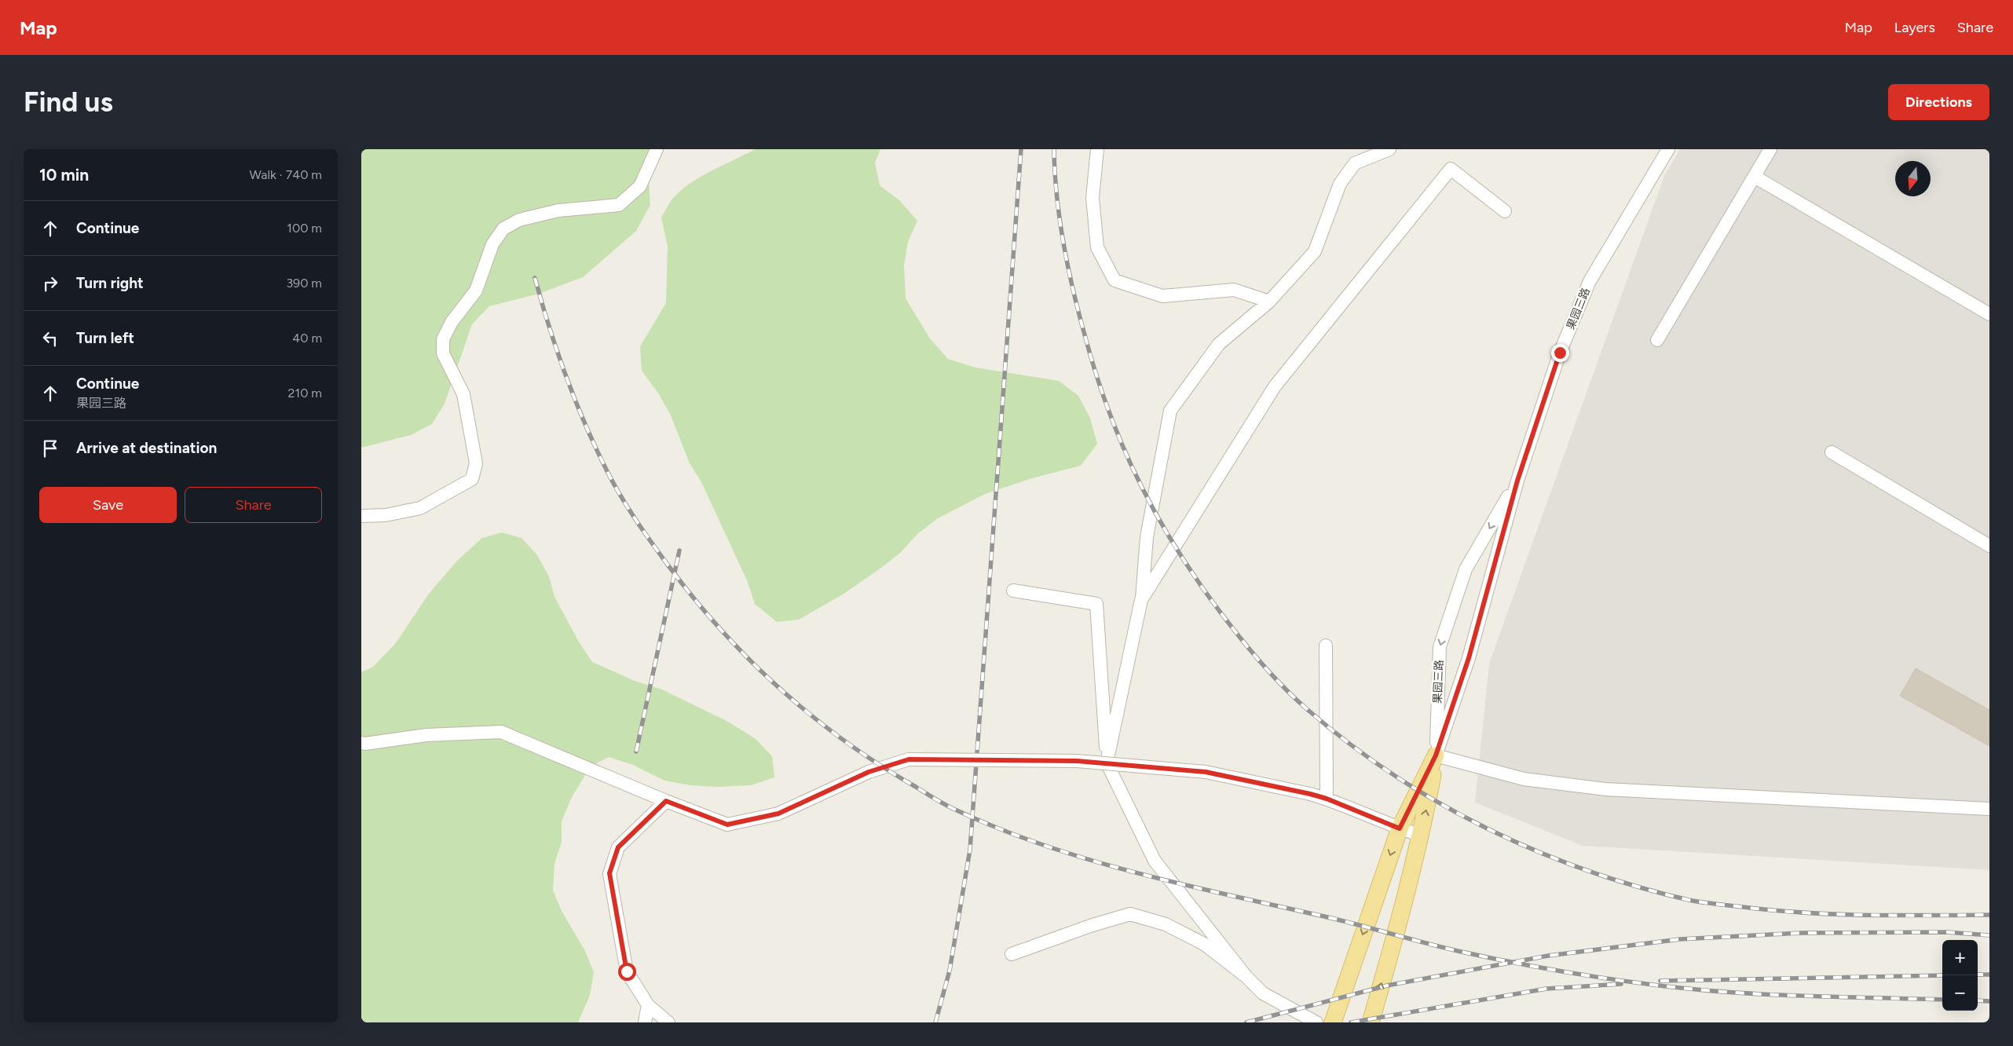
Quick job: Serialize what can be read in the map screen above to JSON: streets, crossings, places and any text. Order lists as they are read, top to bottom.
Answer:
{
  "streets": {
    "street": ["果园三路"]
  },
  "north": "bottom",
  "page": {
    "header": "Map",
    "nav": ["Map", "Layers", "Share"],
    "buttons": [
      "Directions",
      ["Save", "Share"]
    ],
    "title": "Find us",
    "heading": ["10 min", "Walk · 740 m"],
    "list": [
      ["Continue", "100 m"],
      ["Turn right", "390 m"],
      ["Turn left", "40 m"],
      ["Continue", "果园三路", "210 m"],
      "Arrive at destination"
    ],
    "map_buttons": ["+", "−"]
  }
}
